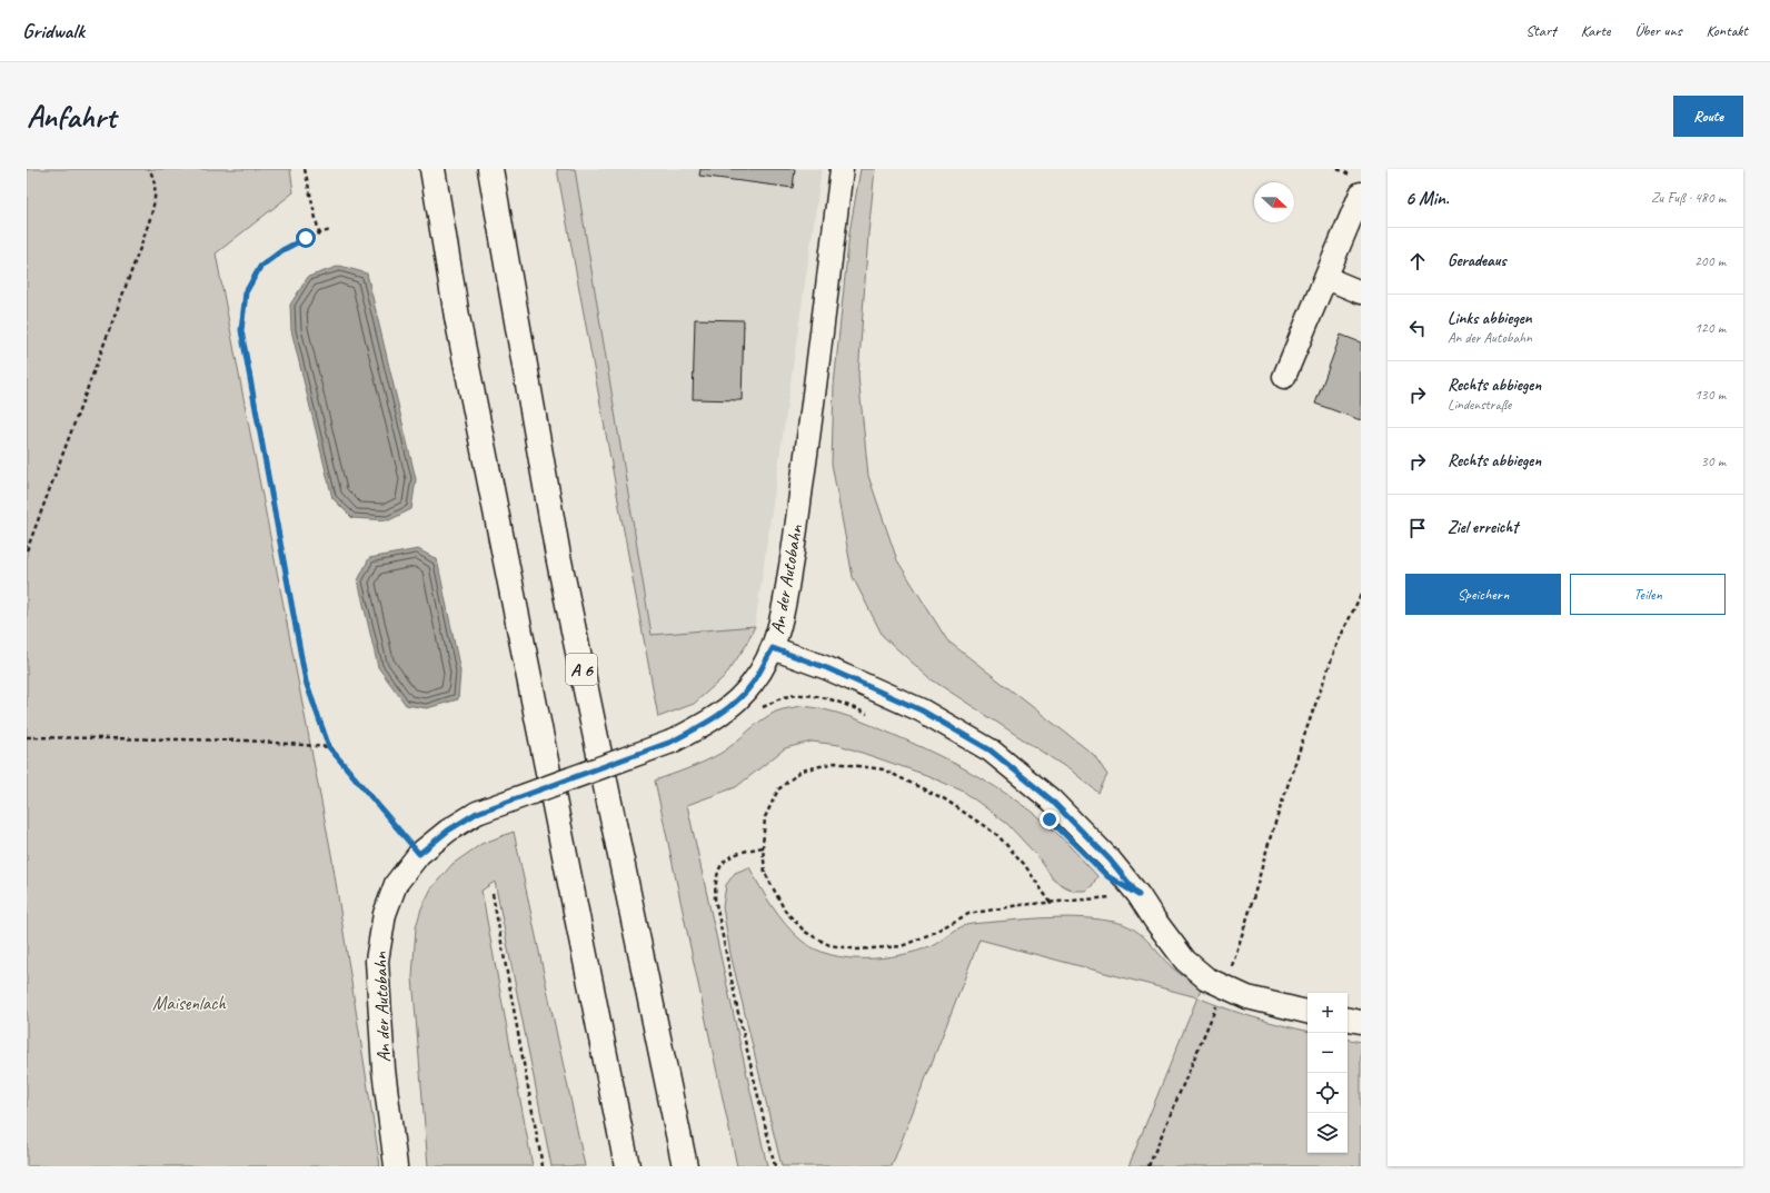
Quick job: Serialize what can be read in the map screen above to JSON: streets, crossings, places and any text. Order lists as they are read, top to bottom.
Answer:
{
  "streets": {
    "highway": ["A 6"],
    "street": ["An der Autobahn"]
  },
  "parks": ["Maisenlach"],
  "north": "right",
  "page": {
    "header": "Gridwalk",
    "nav": [
      "Start",
      "Karte",
      "Über uns",
      "Kontakt"
    ],
    "buttons": [
      "Route",
      ["Speichern", "Teilen"]
    ],
    "title": "Anfahrt",
    "heading": ["6 Min.", "Zu Fuß · 480 m"],
    "list": [
      ["Geradeaus", "200 m"],
      ["Links abbiegen", "An der Autobahn", "120 m"],
      ["Rechts abbiegen", "Lindenstraße", "130 m"],
      ["Rechts abbiegen", "30 m"],
      "Ziel erreicht"
    ],
    "map_buttons": ["+", "−"]
  }
}
